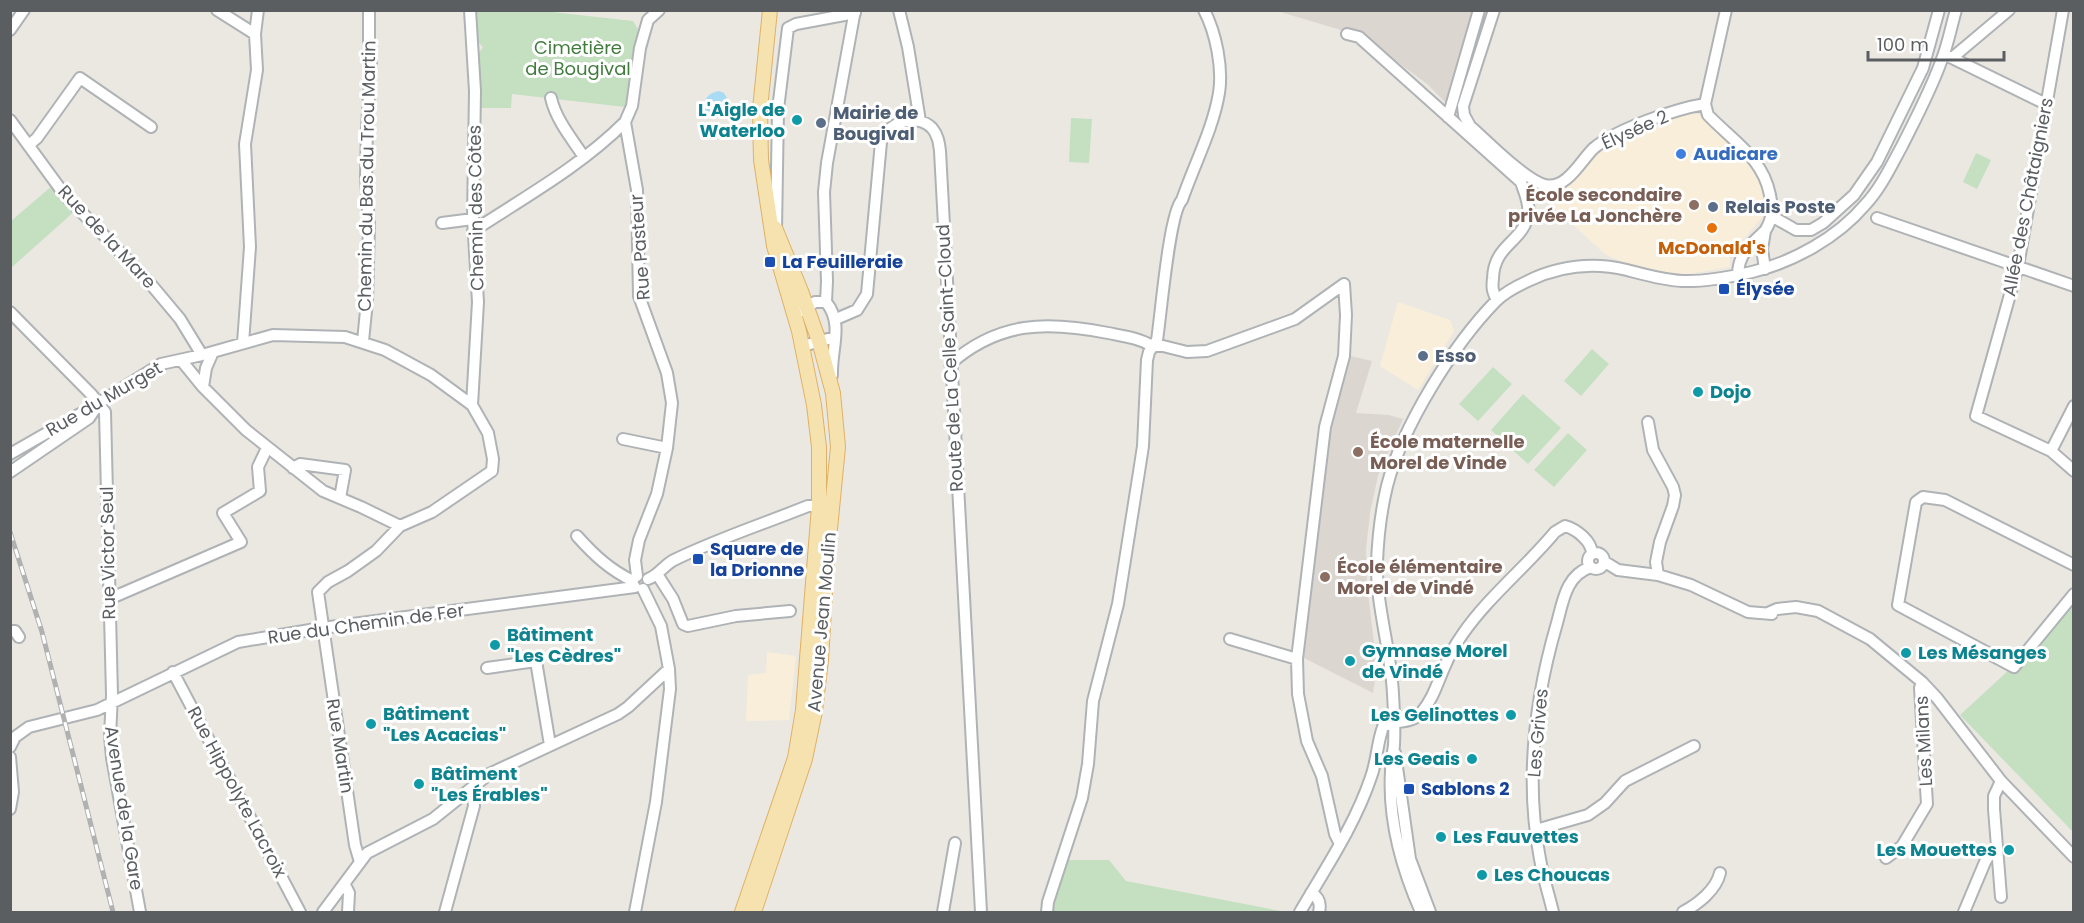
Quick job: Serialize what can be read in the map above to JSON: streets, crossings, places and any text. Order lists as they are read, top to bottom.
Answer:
{
  "streets": {
    "main road": ["Avenue Jean Moulin"],
    "street": [
      "Élysée 2",
      "Chemin du Bas du Trou Martin",
      "Allée des Châtaigniers",
      "Chemin des Côtes",
      "Rue de la Mare",
      "Rue Pasteur",
      "Route de La Celle Saint-Cloud",
      "Rue du Murget",
      "Rue Victor Seul",
      "Rue du Chemin de Fer",
      "Les Grives",
      "Les Milans",
      "Rue Martin",
      "Rue Hippolyte Lacroix",
      "Avenue de la Gare"
    ]
  },
  "crossings": [
    ["Chemin du Bas du Trou Martin", "Rue du Murget"],
    ["Chemin des Côtes", "Rue du Murget"],
    ["Rue de la Mare", "Rue du Murget"],
    ["Rue Pasteur", "Rue du Chemin de Fer"],
    ["Rue du Murget", "Rue Victor Seul"],
    ["Rue Victor Seul", "Rue du Chemin de Fer"],
    ["Rue Victor Seul", "Avenue de la Gare"],
    ["Rue du Chemin de Fer", "Rue Martin"],
    ["Rue du Chemin de Fer", "Rue Hippolyte Lacroix"],
    ["Rue du Chemin de Fer", "Avenue de la Gare"]
  ],
  "parks": ["Cimetière de Bougival"],
  "places": {
    "other": [
      "L'Aigle de Waterloo",
      "Mairie de Bougival",
      "Audicare",
      "École secondaire privée La Jonchère",
      "Relais Poste",
      "McDonald's",
      "Esso",
      "Dojo",
      "École maternelle Morel de Vinde",
      "École élémentaire Morel de Vindé",
      "Bâtiment \"Les Cèdres\"",
      "Les Mésanges",
      "Gymnase Morel de Vindé",
      "Les Gelinottes",
      "Bâtiment \"Les Acacias\"",
      "Les Geais",
      "Bâtiment \"Les Érables\"",
      "Les Fauvettes",
      "Les Mouettes",
      "Les Choucas"
    ],
    "transit": [
      "La Feuilleraie",
      "Élysée",
      "Square de la Drionne",
      "Sablons 2"
    ]
  },
  "scale_bar": "100 m"
}
